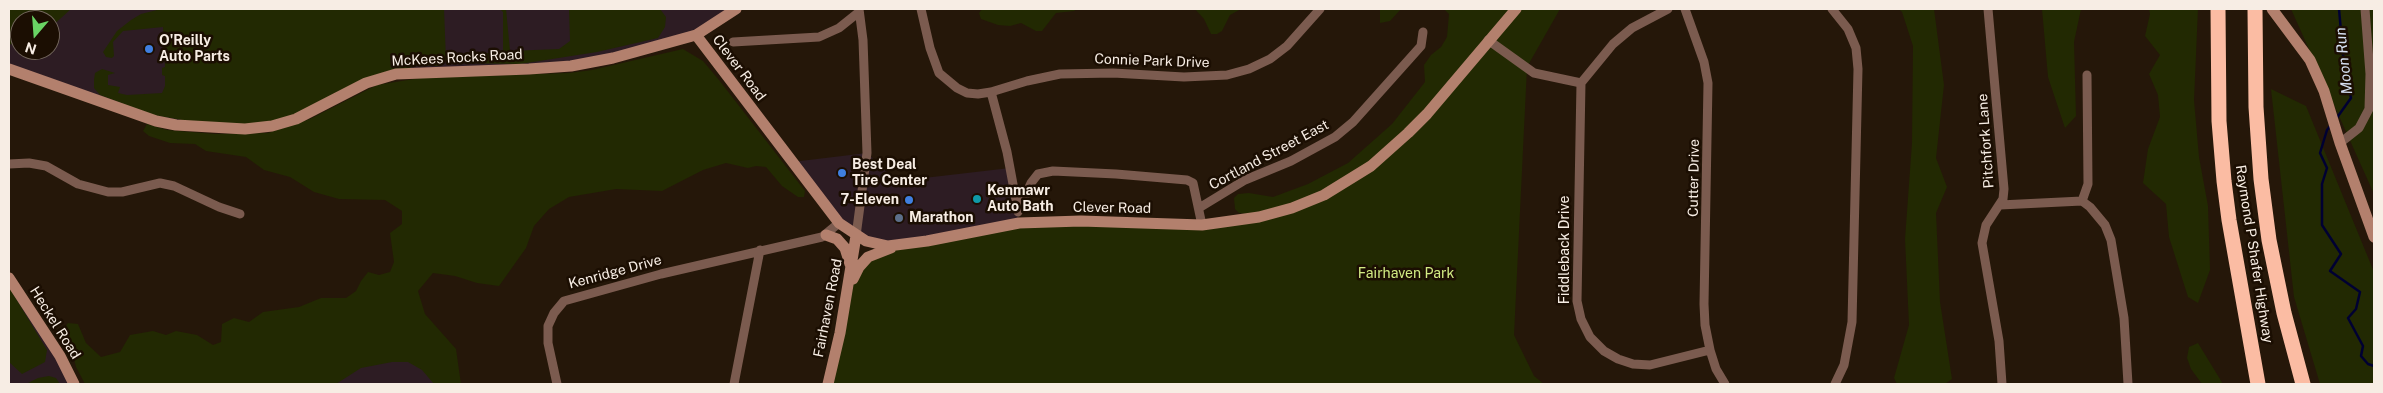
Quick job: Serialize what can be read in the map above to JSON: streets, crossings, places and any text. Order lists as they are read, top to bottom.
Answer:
{
  "streets": {
    "highway": ["Raymond P Shafer Highway"],
    "street": [
      "McKees Rocks Road",
      "Connie Park Drive",
      "Clever Road",
      "Pitchfork Lane",
      "Cortland Street East",
      "Cutter Drive",
      "Fiddleback Drive",
      "Kenridge Drive",
      "Fairhaven Road",
      "Heckel Road"
    ]
  },
  "crossings": [
    ["McKees Rocks Road", "Clever Road"],
    ["Clever Road", "Kenridge Drive"],
    ["Clever Road", "Fairhaven Road"],
    ["Cutter Drive", "Fiddleback Drive"]
  ],
  "water": ["Moon Run"],
  "parks": ["Fairhaven Park"],
  "places": [
    "O'Reilly Auto Parts",
    "Best Deal Tire Center",
    "Kenmawr Auto Bath",
    "7-Eleven",
    "Marathon"
  ],
  "north": "bottom"
}
